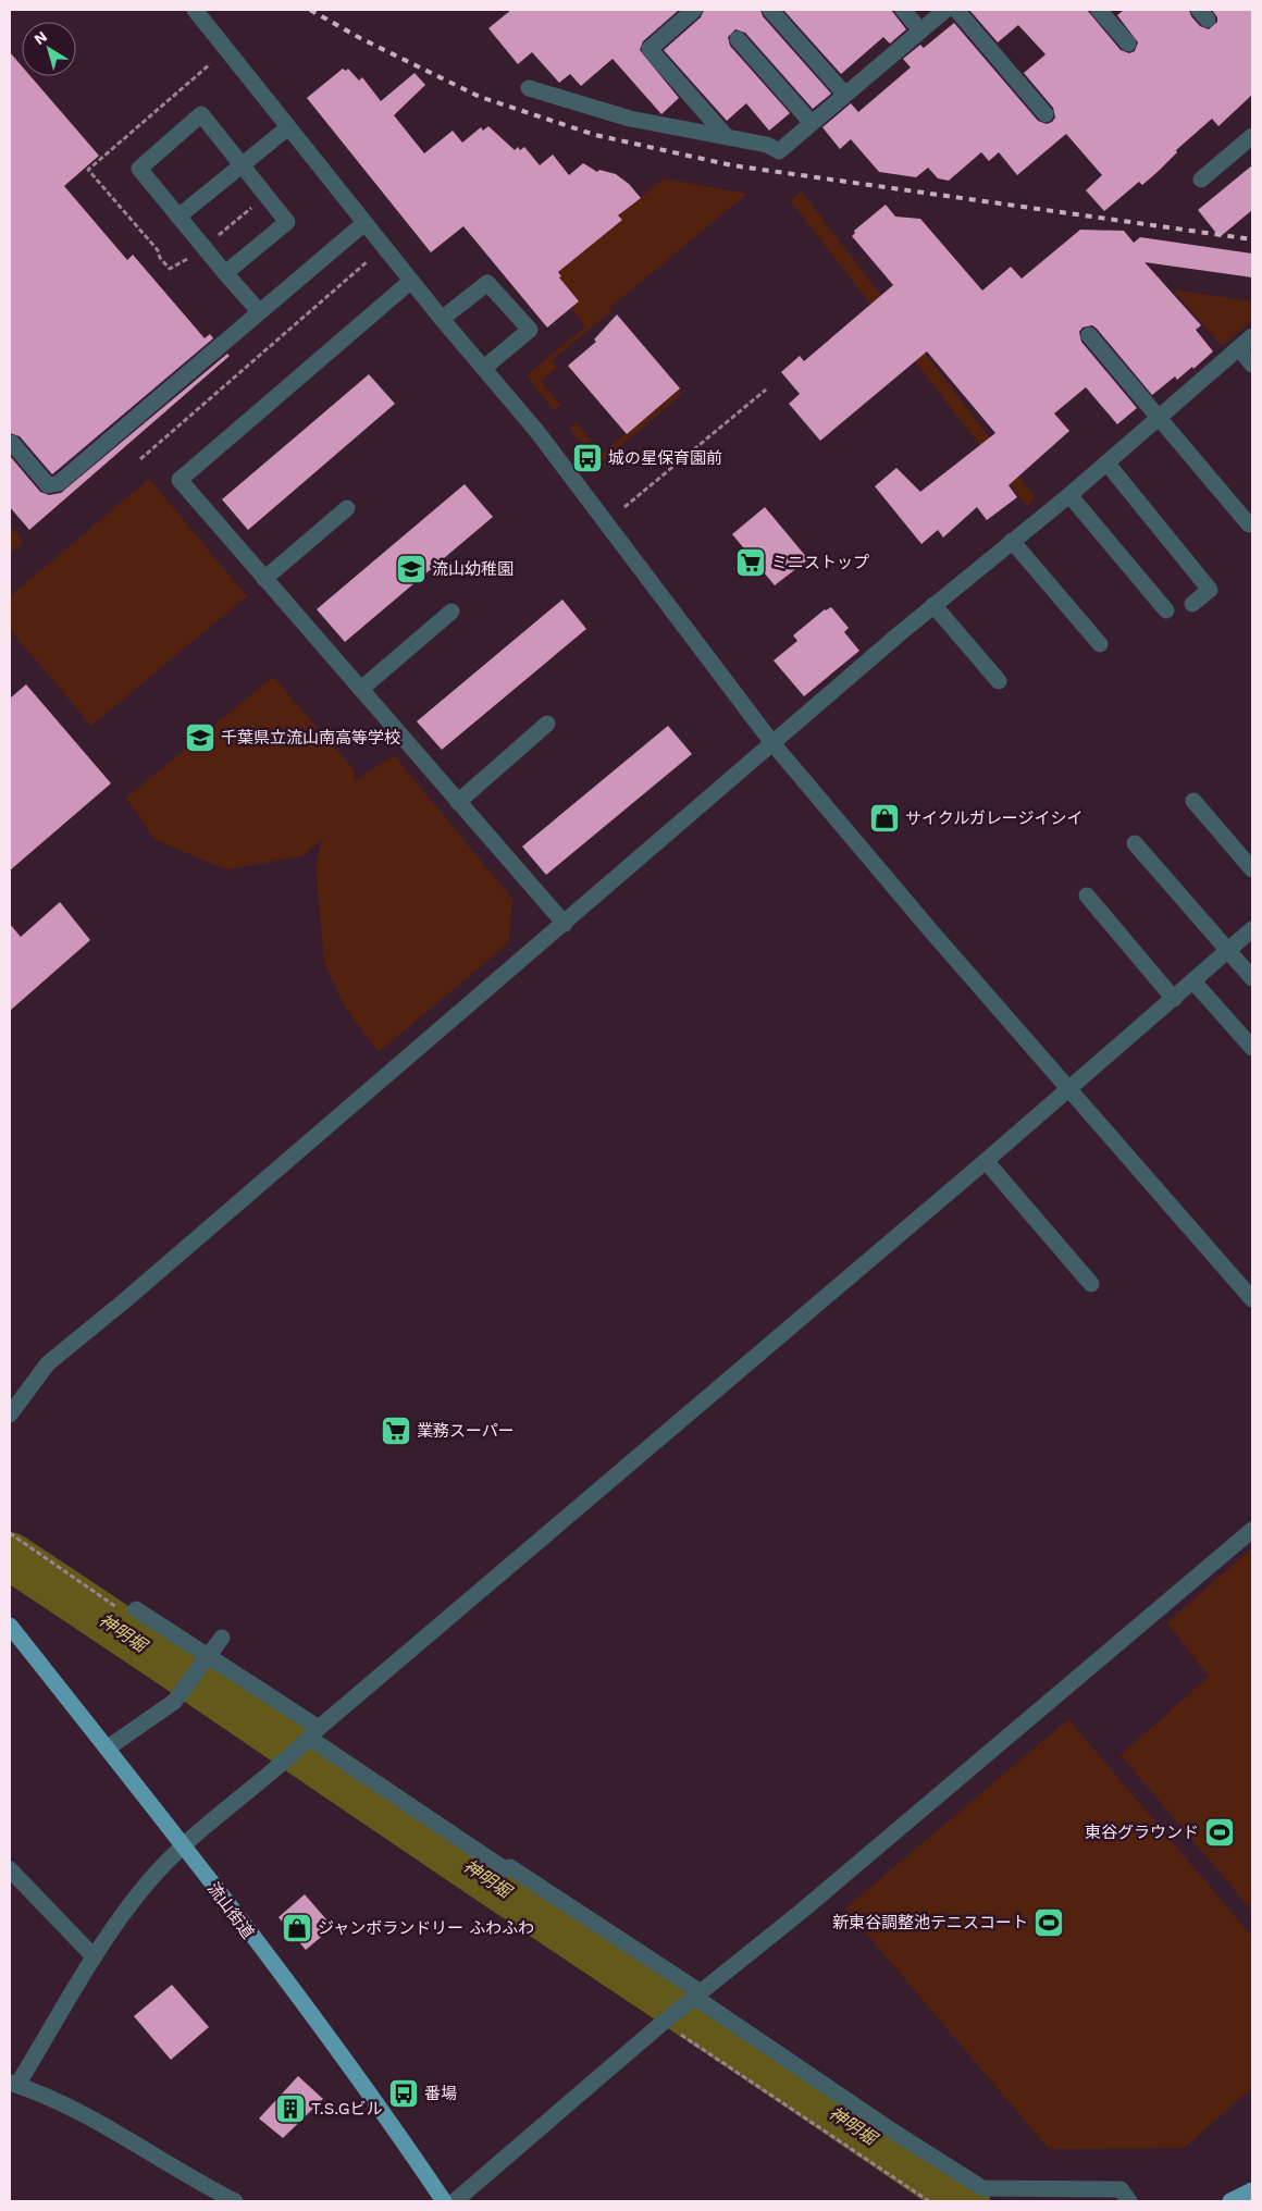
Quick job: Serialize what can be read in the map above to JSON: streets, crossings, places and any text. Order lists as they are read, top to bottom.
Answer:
{
  "streets": {
    "main road": ["流山街道"]
  },
  "water": ["神明堀"],
  "places": {
    "bus stop": ["城の星保育園前", "番場"],
    "supermarket": ["ミニストップ", "業務スーパー"],
    "school or university": ["流山幼稚園", "千葉県立流山南高等学校"],
    "shop": ["サイクルガレージイシイ", "ジャンボランドリー ふわふわ"],
    "sports": ["東谷グラウンド", "新東谷調整池テニスコート"],
    "building": ["T.S.Gビル"]
  },
  "north": "top left"
}
